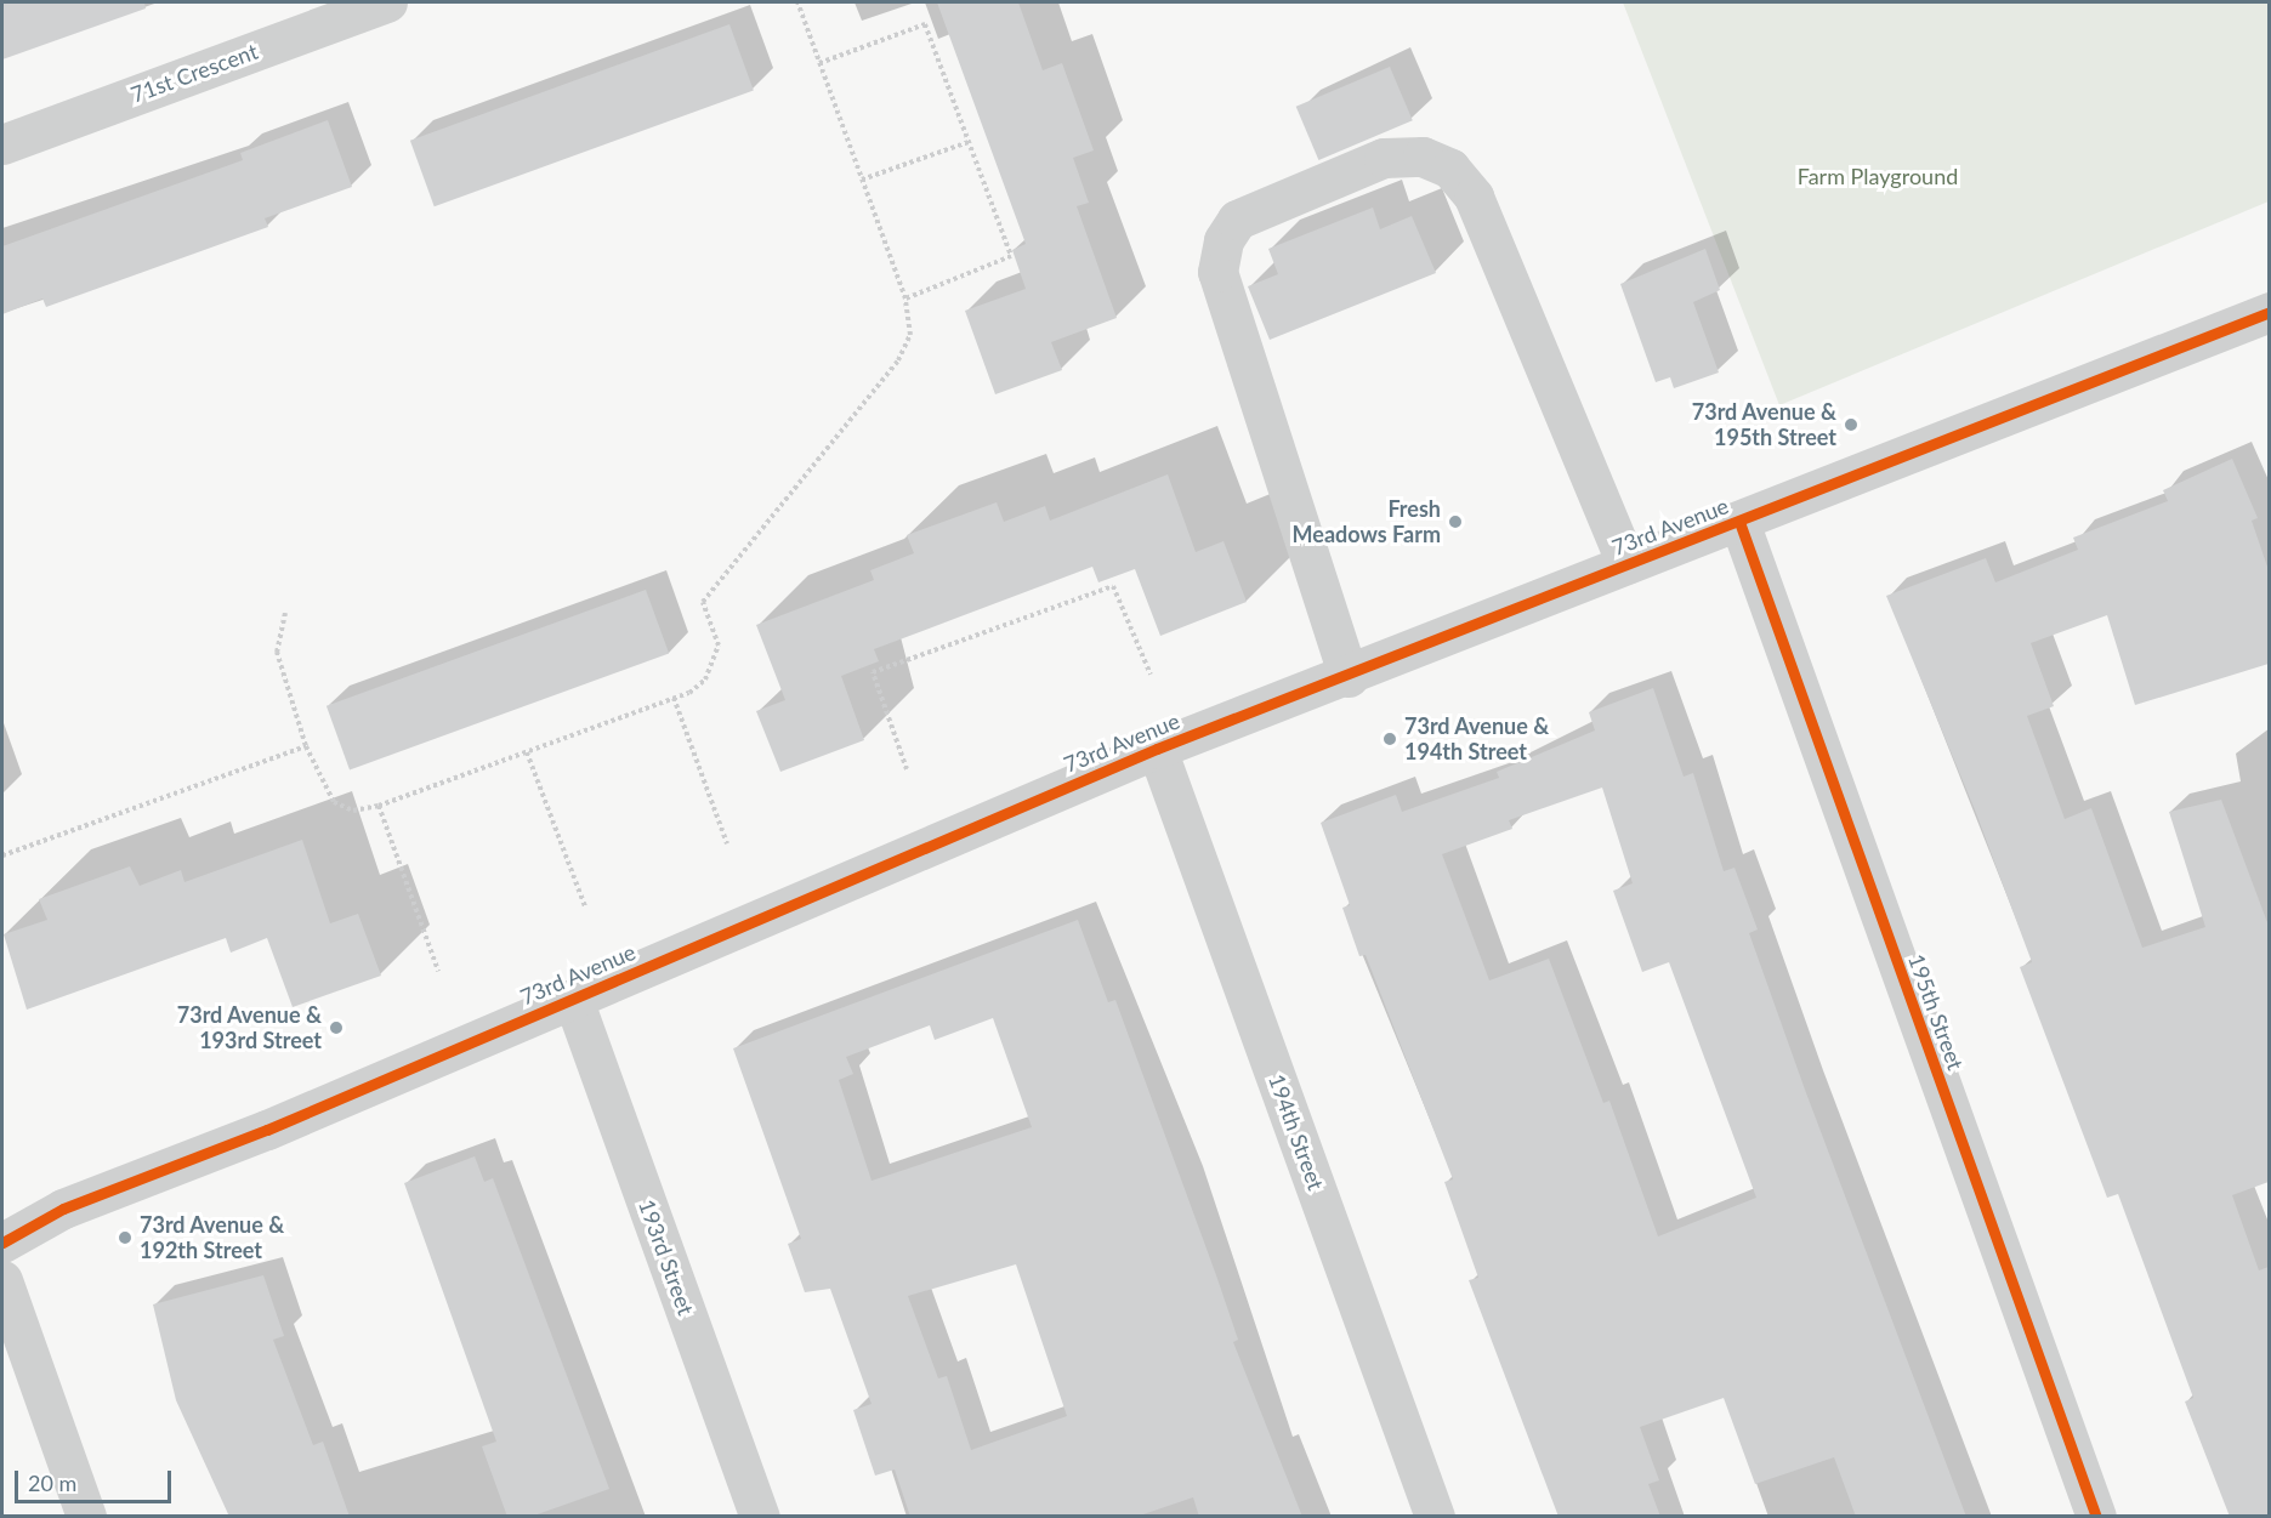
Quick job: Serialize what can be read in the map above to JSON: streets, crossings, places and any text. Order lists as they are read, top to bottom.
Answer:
{
  "streets": {
    "street": [
      "71st Crescent",
      "73rd Avenue",
      "195th Street",
      "194th Street",
      "193rd Street"
    ]
  },
  "crossings": [
    ["73rd Avenue", "195th Street"],
    ["73rd Avenue", "194th Street"],
    ["73rd Avenue", "193rd Street"]
  ],
  "parks": ["Farm Playground"],
  "places": [
    "73rd Avenue & 195th Street",
    "Fresh Meadows Farm",
    "73rd Avenue & 194th Street",
    "73rd Avenue & 193rd Street",
    "73rd Avenue & 192th Street"
  ],
  "scale_bar": "20 m"
}
